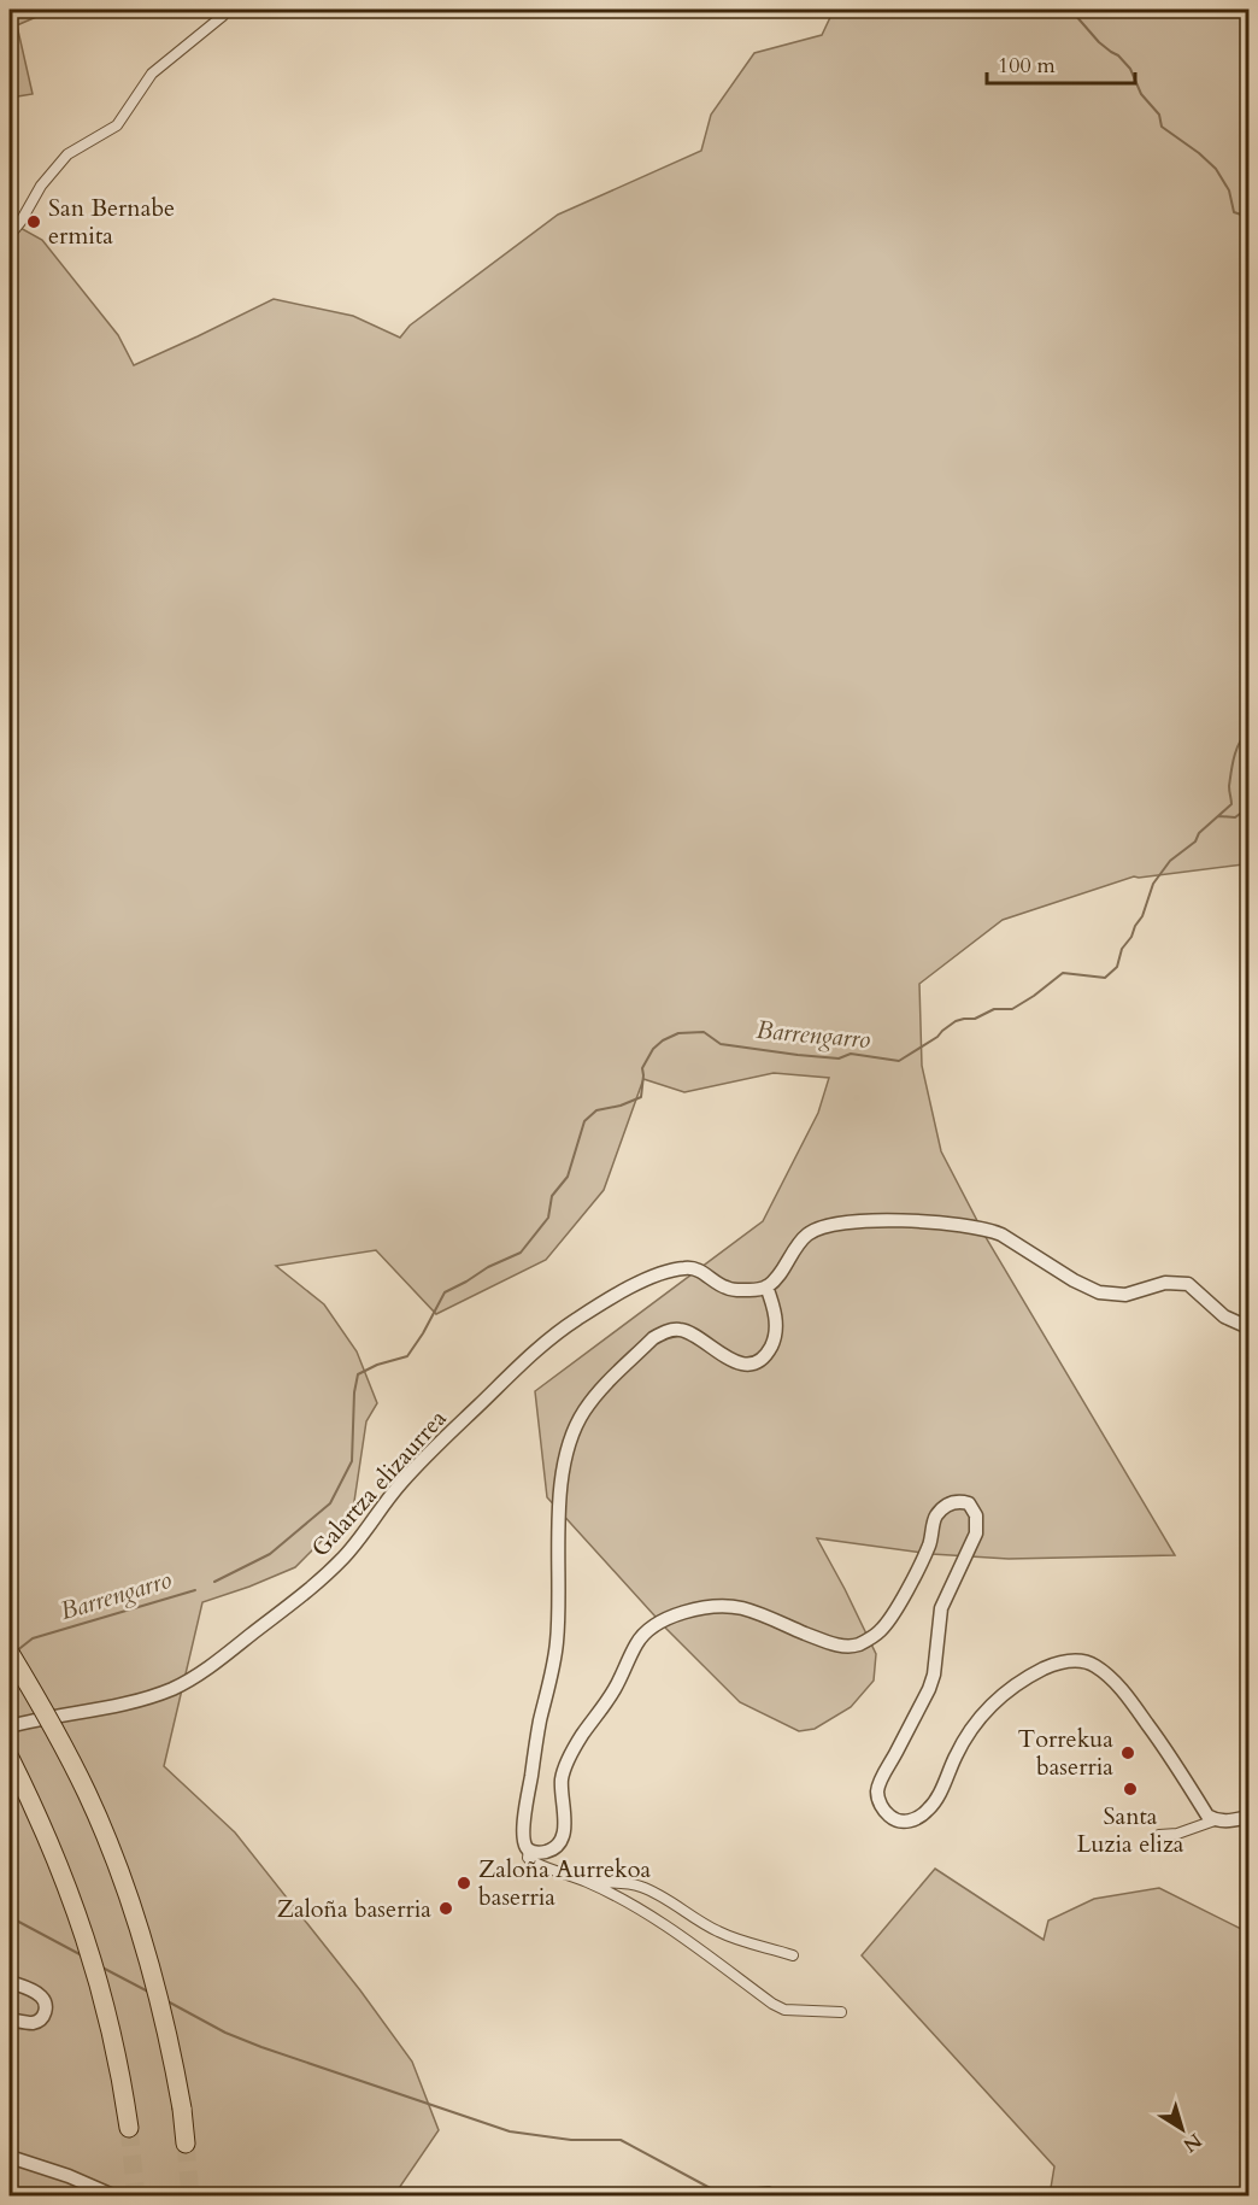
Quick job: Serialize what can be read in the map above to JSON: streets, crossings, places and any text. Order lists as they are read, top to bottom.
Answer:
{
  "streets": {
    "street": ["Galartza elizaurrea"]
  },
  "water": ["Barrengarro"],
  "places": [
    "San Bernabe ermita",
    "Torrekua baserria",
    "Santa Luzia eliza",
    "Zaloña Aurrekoa baserria",
    "Zaloña baserria"
  ],
  "scale_bar": "100 m",
  "north": "bottom right"
}
